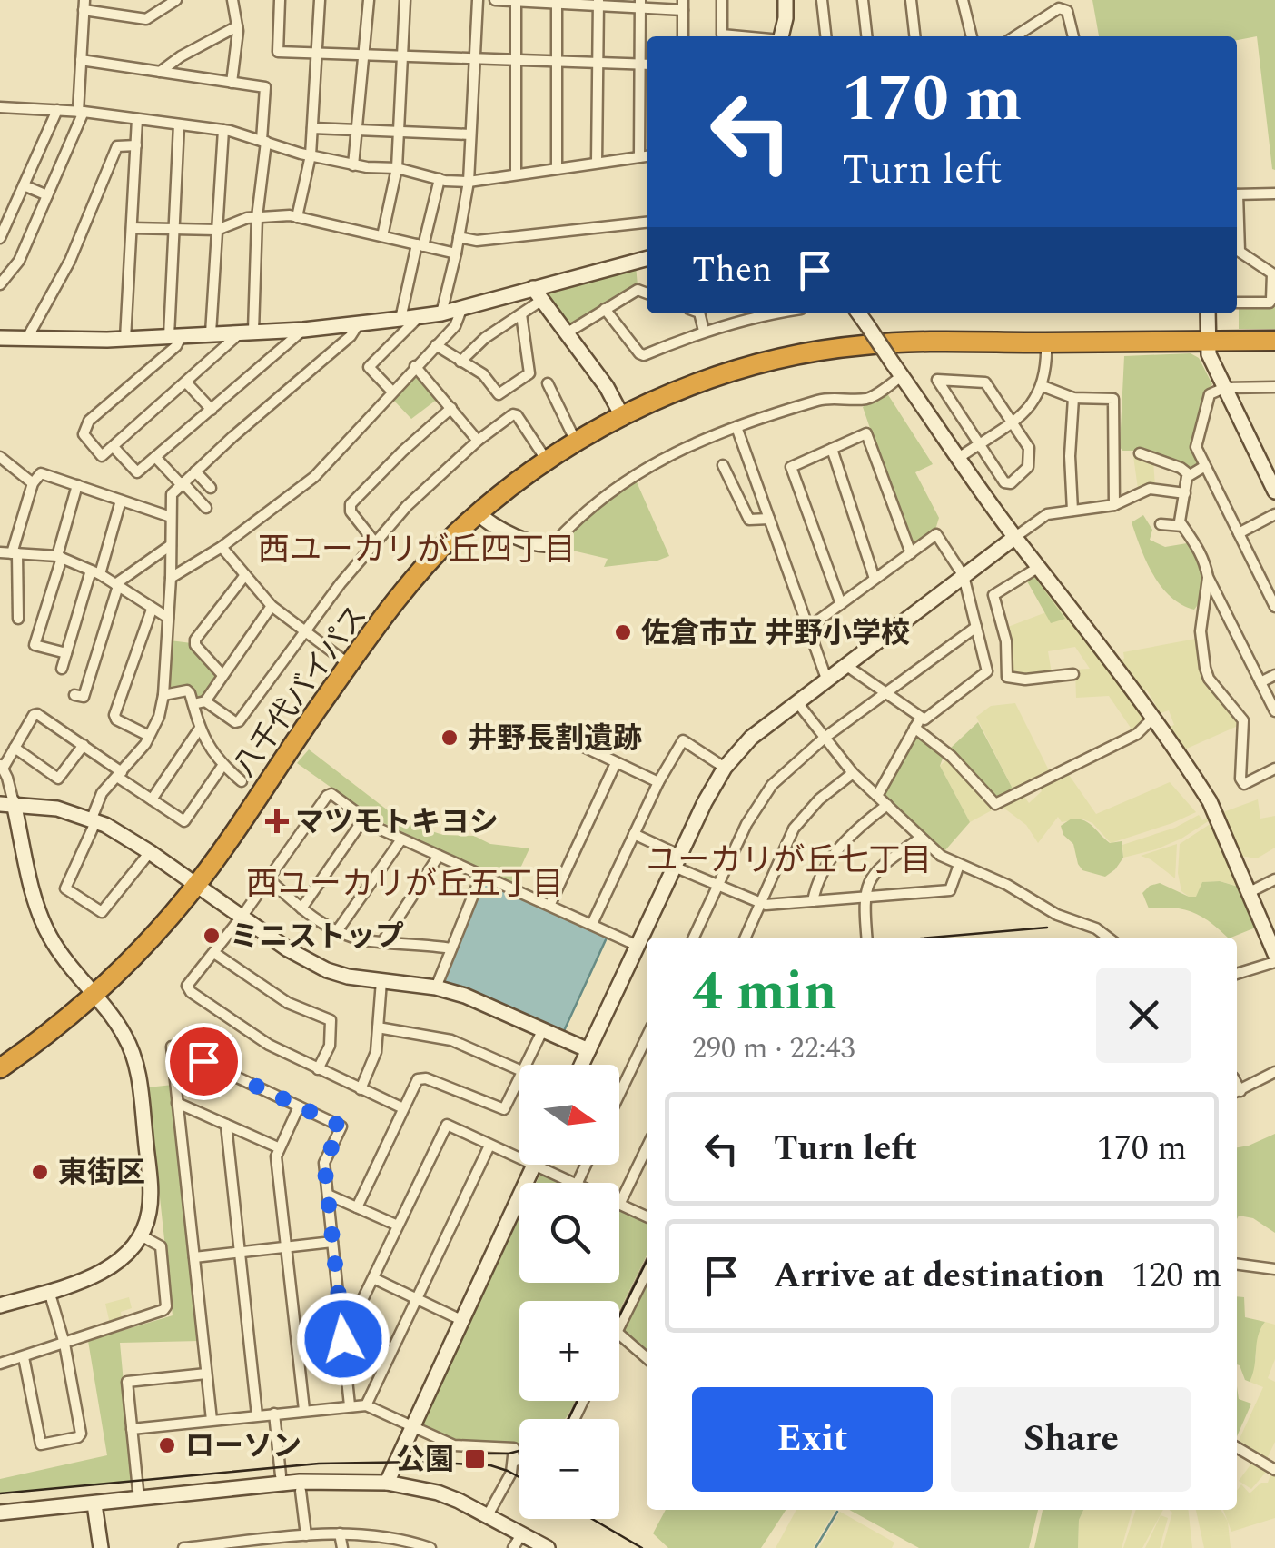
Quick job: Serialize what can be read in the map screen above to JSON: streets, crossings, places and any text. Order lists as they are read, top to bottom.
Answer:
{
  "streets": {
    "highway": ["八千代バイパス"]
  },
  "districts": ["西ユーカリが丘四丁目", "ユーカリが丘七丁目", "西ユーカリが丘五丁目"],
  "places": {
    "other": [
      "佐倉市立 井野小学校",
      "井野長割遺跡",
      "ミニストップ",
      "東街区",
      "ローソン"
    ],
    "health": ["マツモトキヨシ"],
    "transit": ["公園"]
  },
  "north": "right",
  "page": {
    "turn": ["170 m", "Turn left"],
    "then": "Then",
    "heading": ["4 min", "290 m · 22:43"],
    "map_buttons": ["+", "−"],
    "list": [
      {
        "name": "Turn left",
        "value": "170 m"
      },
      {
        "name": "Arrive at destination",
        "value": "120 m"
      }
    ],
    "buttons": ["Exit", "Share"]
  }
}
